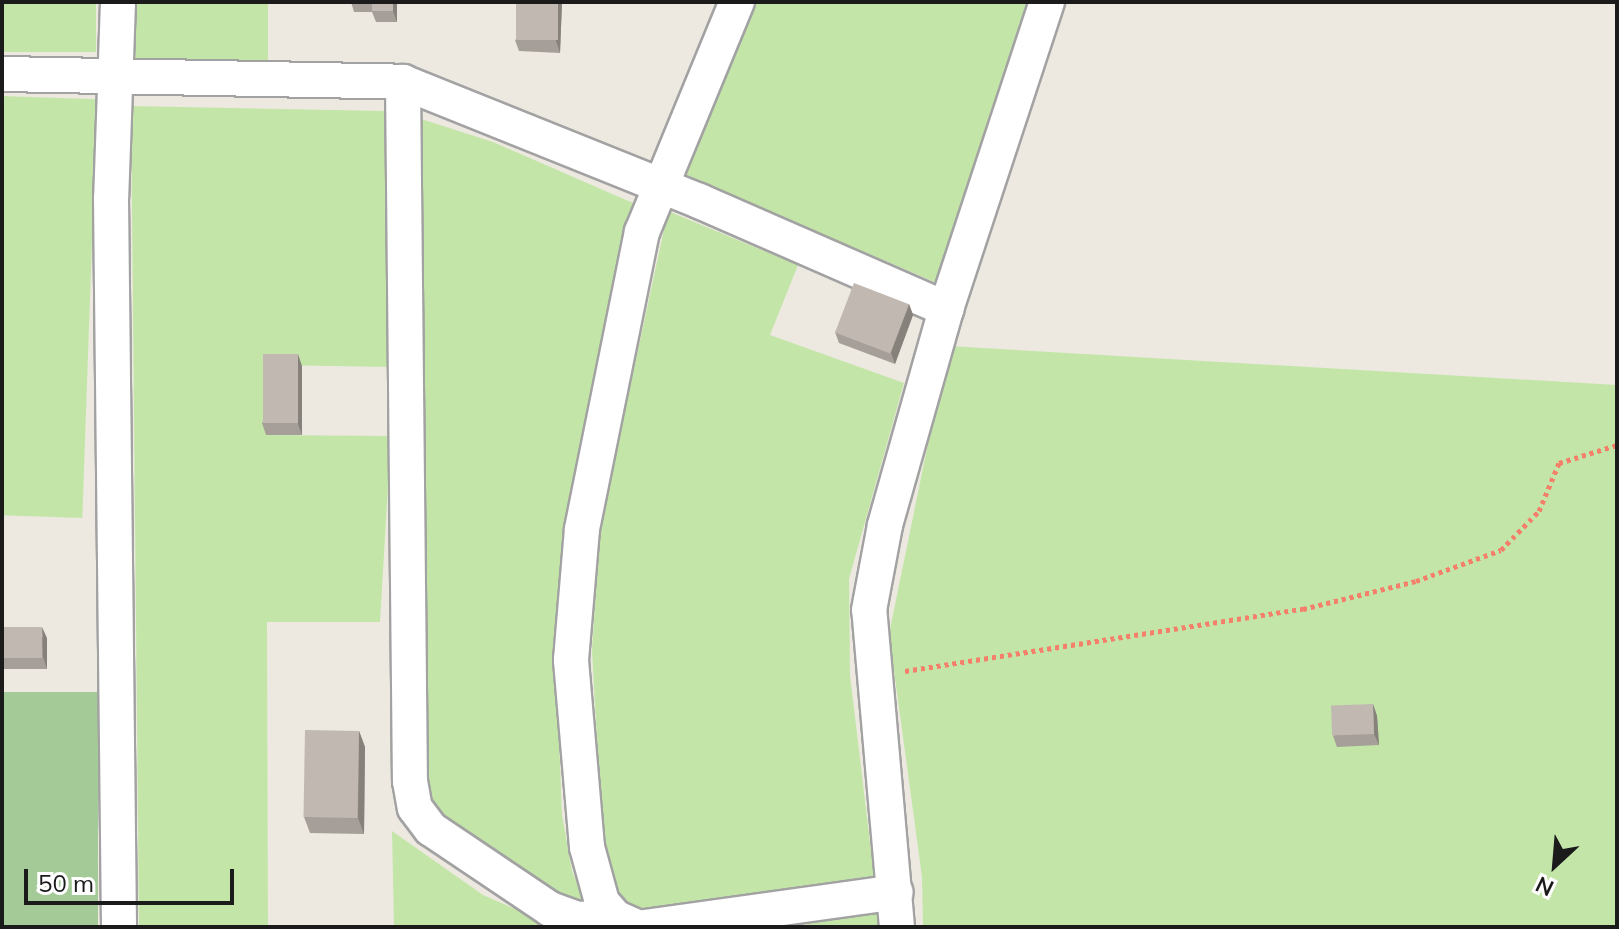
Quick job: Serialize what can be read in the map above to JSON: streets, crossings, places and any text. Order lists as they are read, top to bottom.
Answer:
{
  "scale_bar": "50 m",
  "north": "bottom left"
}
